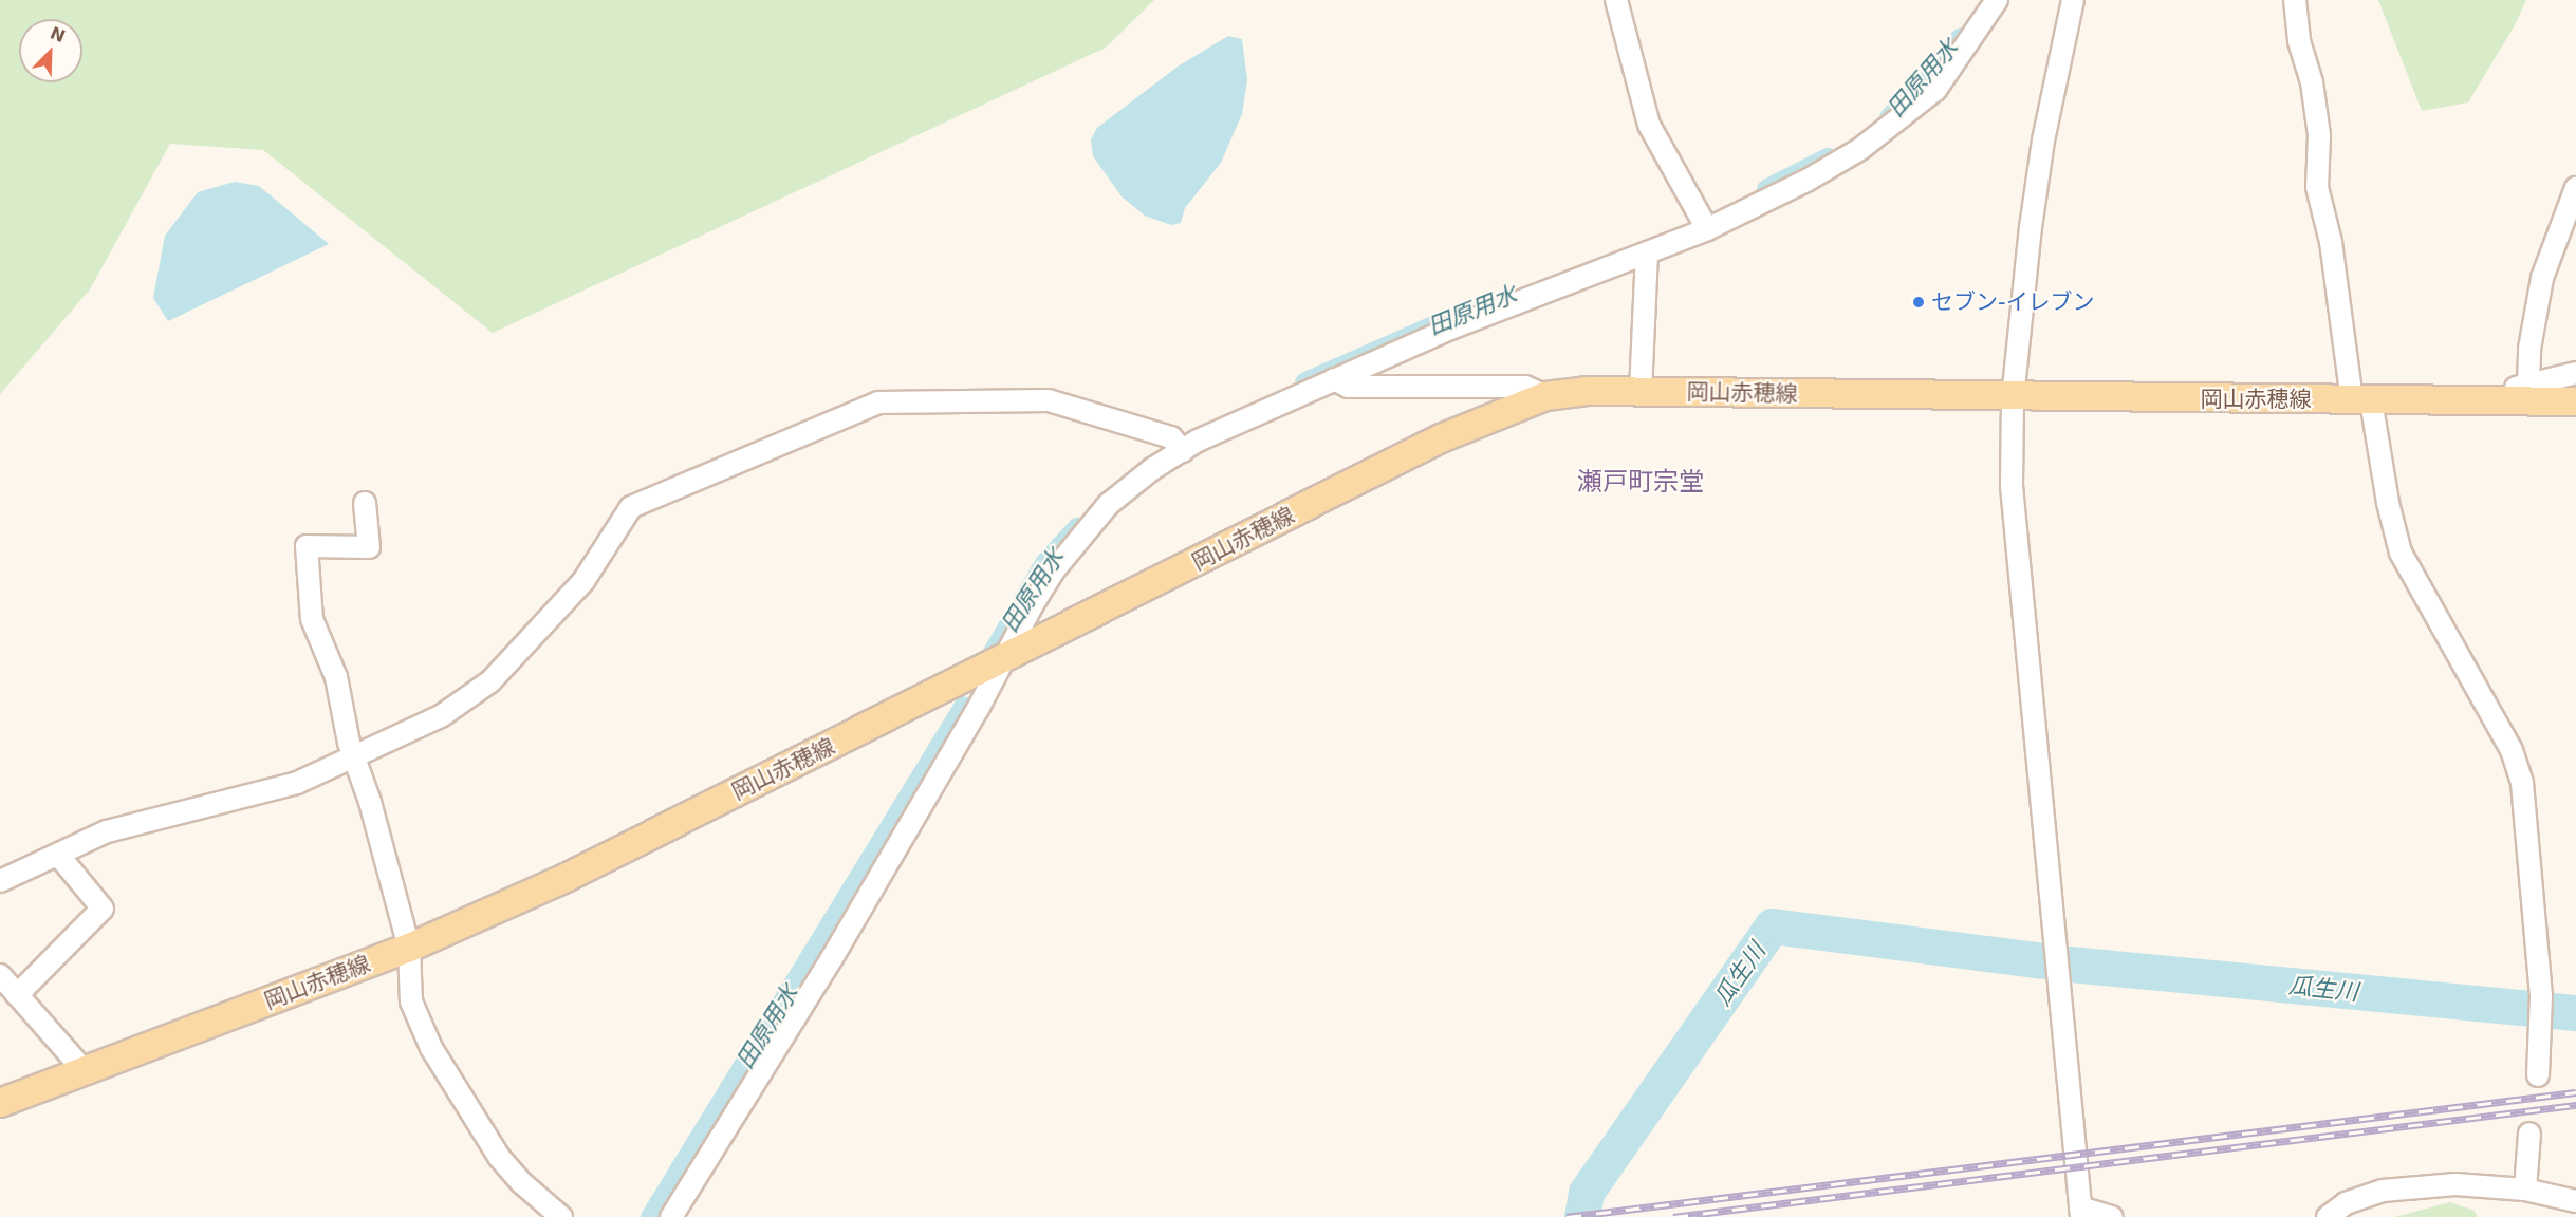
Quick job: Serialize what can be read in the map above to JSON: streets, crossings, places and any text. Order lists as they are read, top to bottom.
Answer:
{
  "streets": {
    "main road": ["岡山赤穂線"]
  },
  "districts": ["瀬戸町宗堂"],
  "water": ["田原用水", "瓜生川"],
  "places": ["セブン-イレブン"],
  "north": "top right"
}
